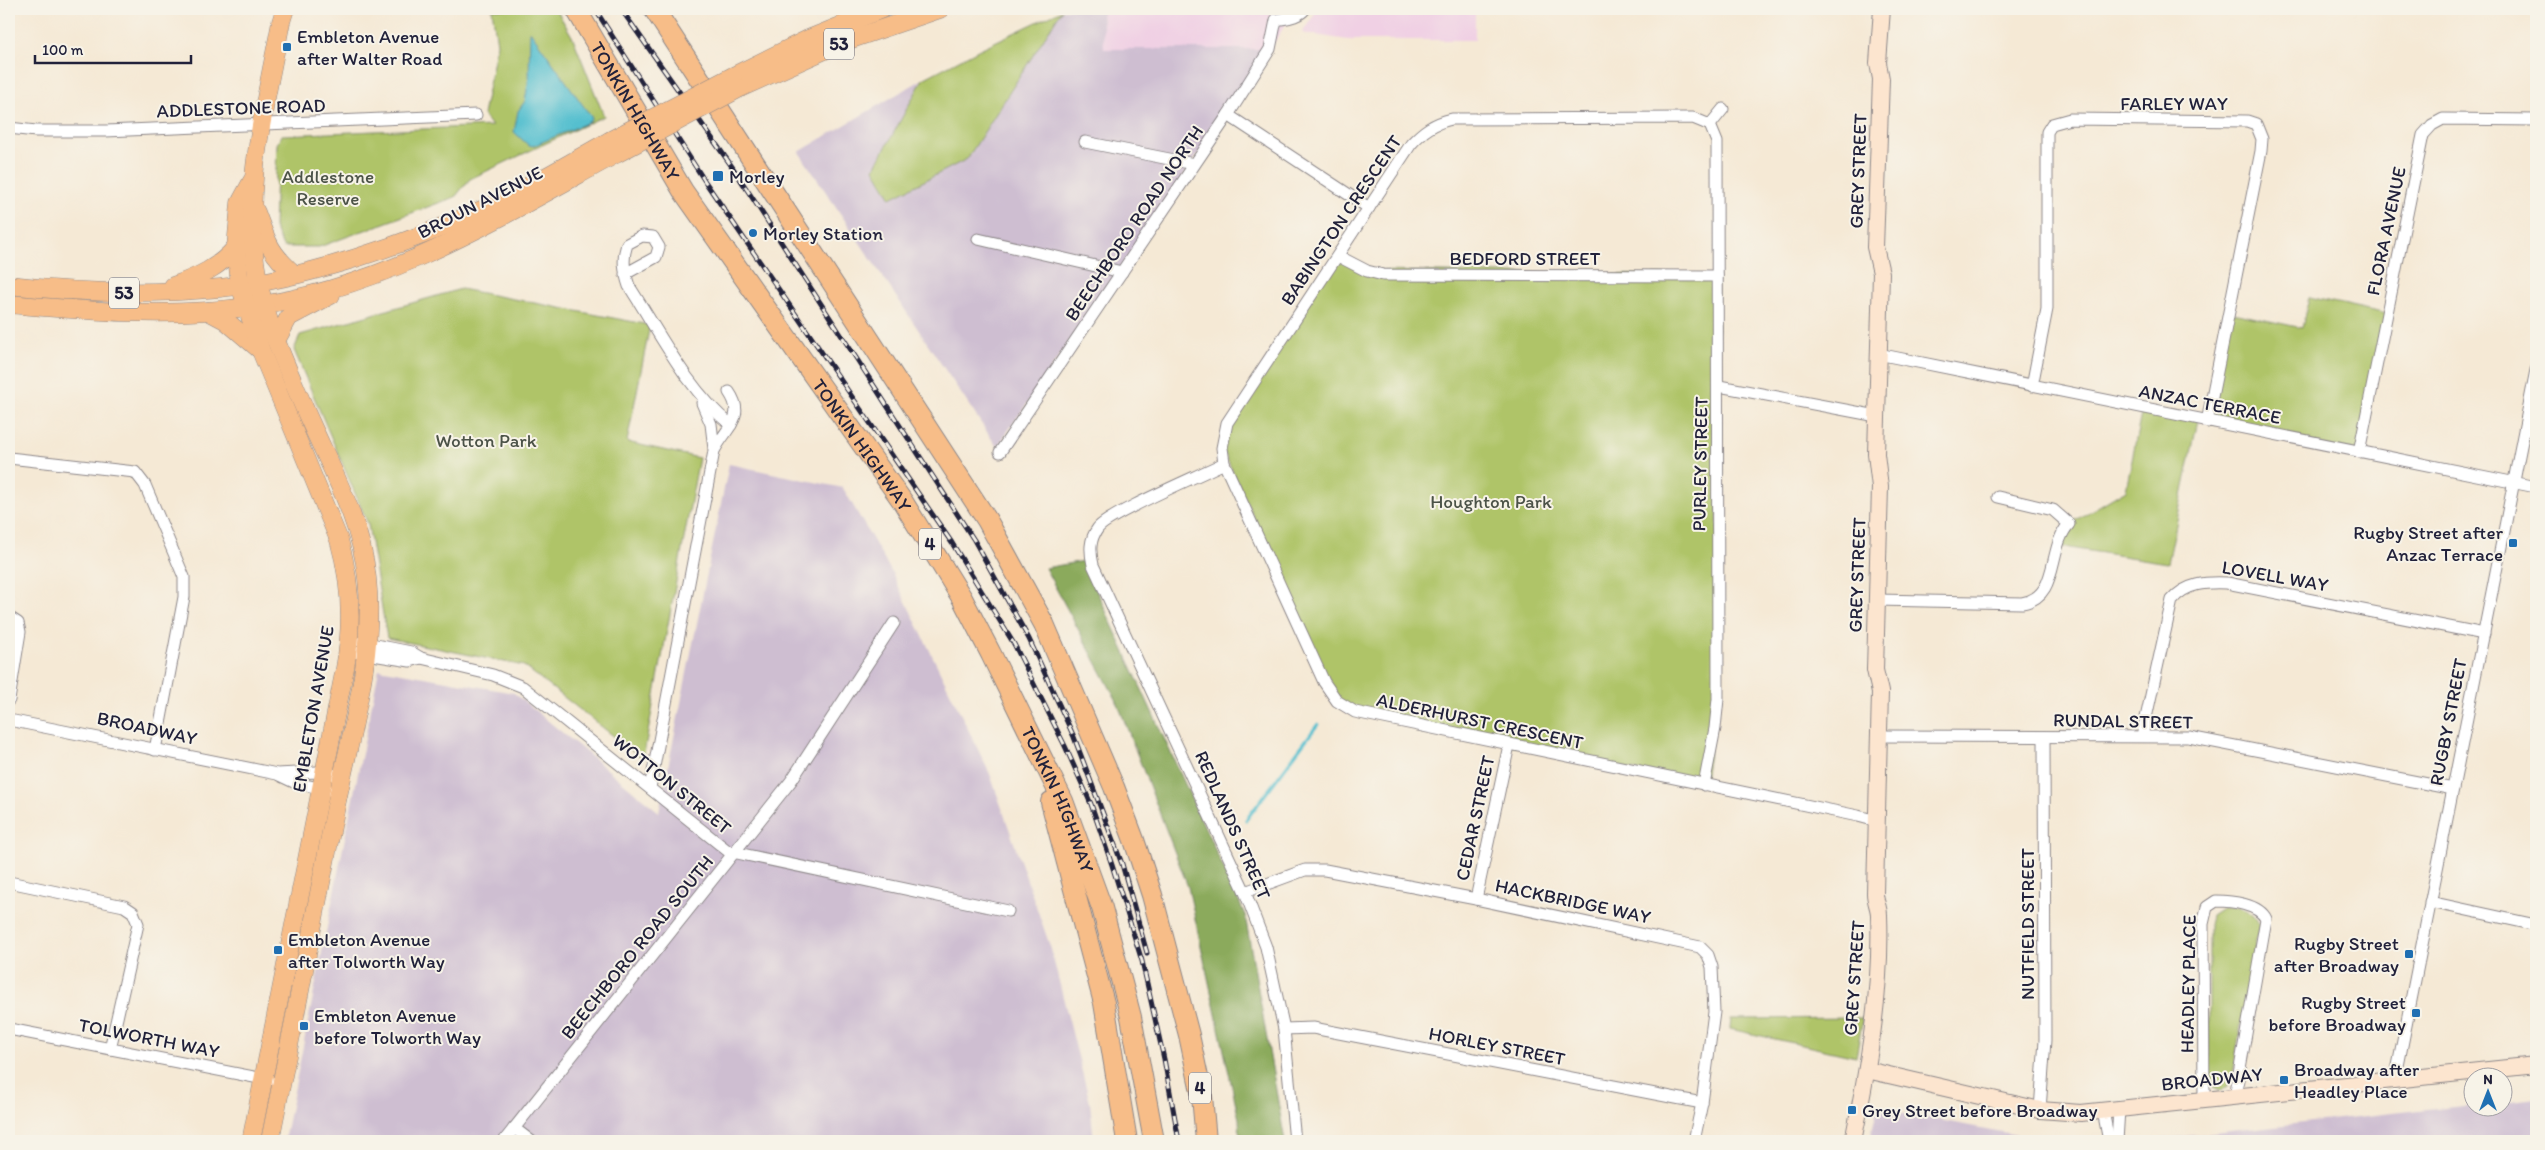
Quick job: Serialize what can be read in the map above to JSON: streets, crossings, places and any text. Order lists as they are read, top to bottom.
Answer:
{
  "streets": {
    "highway": ["TONKIN HIGHWAY", "4"],
    "main road": ["53", "BROUN AVENUE", "EMBLETON AVENUE"],
    "street": [
      "FARLEY WAY",
      "ADDLESTONE ROAD",
      "GREY STREET",
      "BABINGTON CRESCENT",
      "BEECHBORO ROAD NORTH",
      "FLORA AVENUE",
      "BEDFORD STREET",
      "ANZAC TERRACE",
      "PURLEY STREET",
      "LOVELL WAY",
      "ALDERHURST CRESCENT",
      "RUNDAL STREET",
      "RUGBY STREET",
      "BROADWAY",
      "WOTTON STREET",
      "CEDAR STREET",
      "REDLANDS STREET",
      "HACKBRIDGE WAY",
      "NUTFIELD STREET",
      "BEECHBORO ROAD SOUTH",
      "HEADLEY PLACE",
      "TOLWORTH WAY",
      "HORLEY STREET"
    ]
  },
  "crossings": [
    ["FARLEY WAY", "ANZAC TERRACE"],
    ["ADDLESTONE ROAD", "EMBLETON AVENUE"],
    ["GREY STREET", "ANZAC TERRACE"],
    ["GREY STREET", "ALDERHURST CRESCENT"],
    ["GREY STREET", "RUNDAL STREET"],
    ["GREY STREET", "BROADWAY"],
    ["BROUN AVENUE", "EMBLETON AVENUE"],
    ["BABINGTON CRESCENT", "BEDFORD STREET"],
    ["BABINGTON CRESCENT", "PURLEY STREET"],
    ["BABINGTON CRESCENT", "ALDERHURST CRESCENT"],
    ["BABINGTON CRESCENT", "REDLANDS STREET"],
    ["FLORA AVENUE", "ANZAC TERRACE"],
    ["BEDFORD STREET", "PURLEY STREET"],
    ["ANZAC TERRACE", "RUGBY STREET"],
    ["PURLEY STREET", "ALDERHURST CRESCENT"],
    ["LOVELL WAY", "RUNDAL STREET"],
    ["LOVELL WAY", "RUGBY STREET"],
    ["EMBLETON AVENUE", "BROADWAY"],
    ["EMBLETON AVENUE", "WOTTON STREET"],
    ["EMBLETON AVENUE", "TOLWORTH WAY"],
    ["ALDERHURST CRESCENT", "CEDAR STREET"],
    ["ALDERHURST CRESCENT", "REDLANDS STREET"],
    ["RUNDAL STREET", "RUGBY STREET"],
    ["RUNDAL STREET", "NUTFIELD STREET"],
    ["RUGBY STREET", "BROADWAY"],
    ["BROADWAY", "NUTFIELD STREET"],
    ["BROADWAY", "HEADLEY PLACE"],
    ["WOTTON STREET", "BEECHBORO ROAD SOUTH"],
    ["CEDAR STREET", "HACKBRIDGE WAY"],
    ["REDLANDS STREET", "HACKBRIDGE WAY"],
    ["REDLANDS STREET", "HORLEY STREET"],
    ["HACKBRIDGE WAY", "HORLEY STREET"]
  ],
  "parks": ["Addlestone Reserve", "Wotton Park", "Houghton Park"],
  "places": {
    "transit": [
      "Embleton Avenue after Walter Road",
      "Morley",
      "Rugby Street after Anzac Terrace",
      "Embleton Avenue after Tolworth Way",
      "Rugby Street after Broadway",
      "Rugby Street before Broadway",
      "Embleton Avenue before Tolworth Way",
      "Broadway after Headley Place",
      "Grey Street before Broadway"
    ],
    "other": ["Morley Station"]
  },
  "scale_bar": "100 m",
  "north": "top"
}
